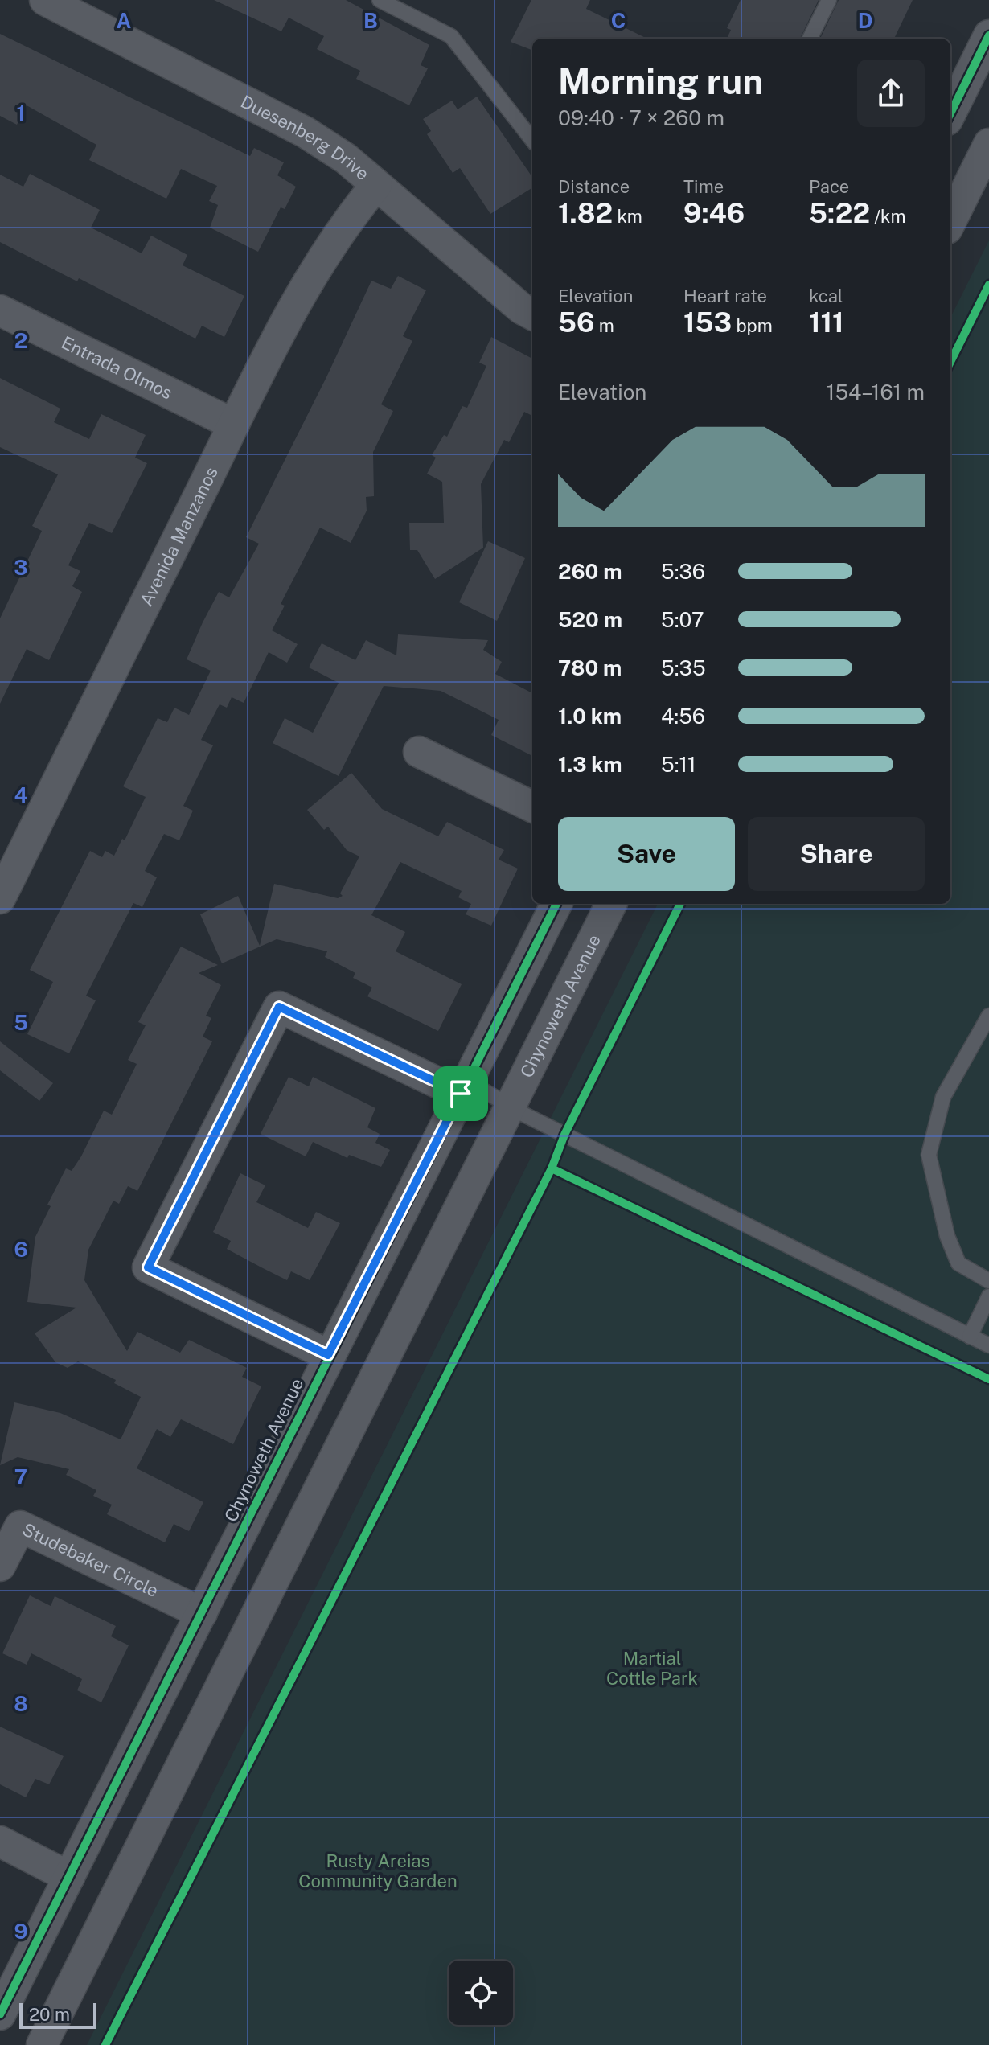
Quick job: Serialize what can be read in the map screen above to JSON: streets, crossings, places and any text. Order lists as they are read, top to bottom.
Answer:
{
  "streets": {
    "street": [
      "Duesenberg Drive",
      "Entrada Olmos",
      "Avenida Manzanos",
      "Chynoweth Avenue",
      "Studebaker Circle"
    ]
  },
  "crossings": [
    ["Duesenberg Drive", "Avenida Manzanos"],
    ["Entrada Olmos", "Avenida Manzanos"],
    ["Chynoweth Avenue", "Studebaker Circle"]
  ],
  "parks": ["Martial Cottle Park", "Rusty Areias Community Garden"],
  "scale_bar": "20 m",
  "page": {
    "heading": ["Morning run", "09:40 · 7 × 260 m"],
    "stats": [
      ["Distance", "1.82 km"],
      ["Time", "9:46"],
      ["Pace", "5:22 /km"],
      ["Elevation", "56 m"],
      ["Heart rate", "153 bpm"],
      ["kcal", "111"]
    ],
    "chart": ["Elevation", "154–161 m"],
    "list": [
      {
        "name": "260 m",
        "note": "5:36"
      },
      {
        "name": "520 m",
        "note": "5:07"
      },
      {
        "name": "780 m",
        "note": "5:35"
      },
      {
        "name": "1.0 km",
        "note": "4:56"
      },
      {
        "name": "1.3 km",
        "note": "5:11"
      }
    ],
    "buttons": ["Save", "Share"],
    "scale": "20 m"
  },
  "grid": {
    "columns": [
      "A",
      "B",
      "C",
      "D"
    ],
    "rows": [
      "1",
      "2",
      "3",
      "4",
      "5",
      "6",
      "7",
      "8",
      "9"
    ]
  }
}
